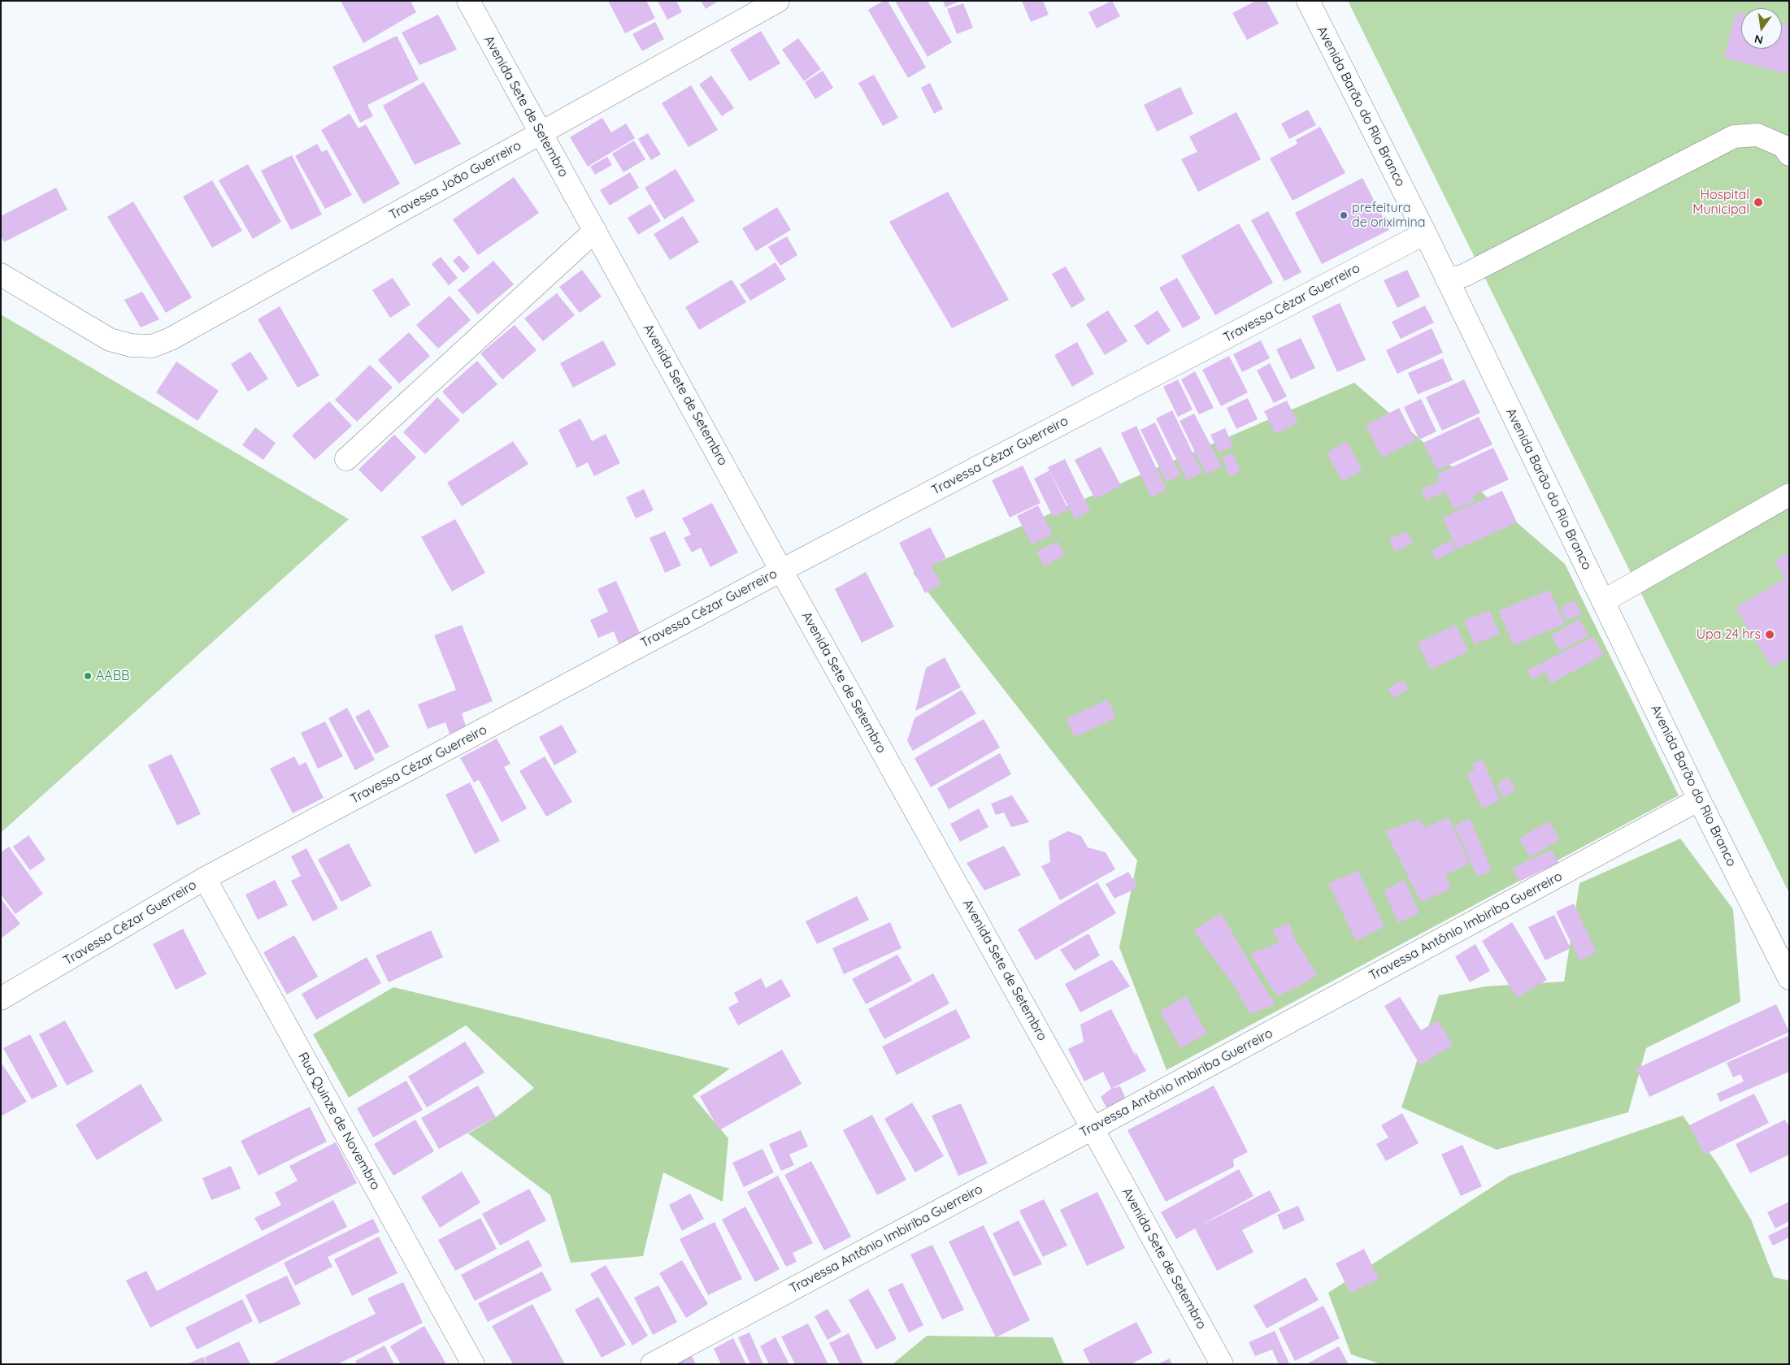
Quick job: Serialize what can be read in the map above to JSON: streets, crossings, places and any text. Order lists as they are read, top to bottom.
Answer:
{
  "streets": {
    "street": [
      "Avenida Sete de Setembro",
      "Avenida Barão do Rio Branco",
      "Travessa João Guerreiro",
      "Travessa Cézar Guerreiro",
      "Travessa Antônio Imbiriba Guerreiro",
      "Rua Quinze de Novembro"
    ]
  },
  "crossings": [
    ["Avenida Sete de Setembro", "Travessa João Guerreiro"],
    ["Avenida Sete de Setembro", "Travessa Cézar Guerreiro"],
    ["Avenida Sete de Setembro", "Travessa Antônio Imbiriba Guerreiro"],
    ["Avenida Barão do Rio Branco", "Travessa Cézar Guerreiro"],
    ["Avenida Barão do Rio Branco", "Travessa Antônio Imbiriba Guerreiro"],
    ["Travessa Cézar Guerreiro", "Rua Quinze de Novembro"]
  ],
  "places": [
    "Hospital Municipal",
    "prefeitura de oriximina",
    "Upa 24 hrs",
    "AABB"
  ],
  "north": "bottom"
}
